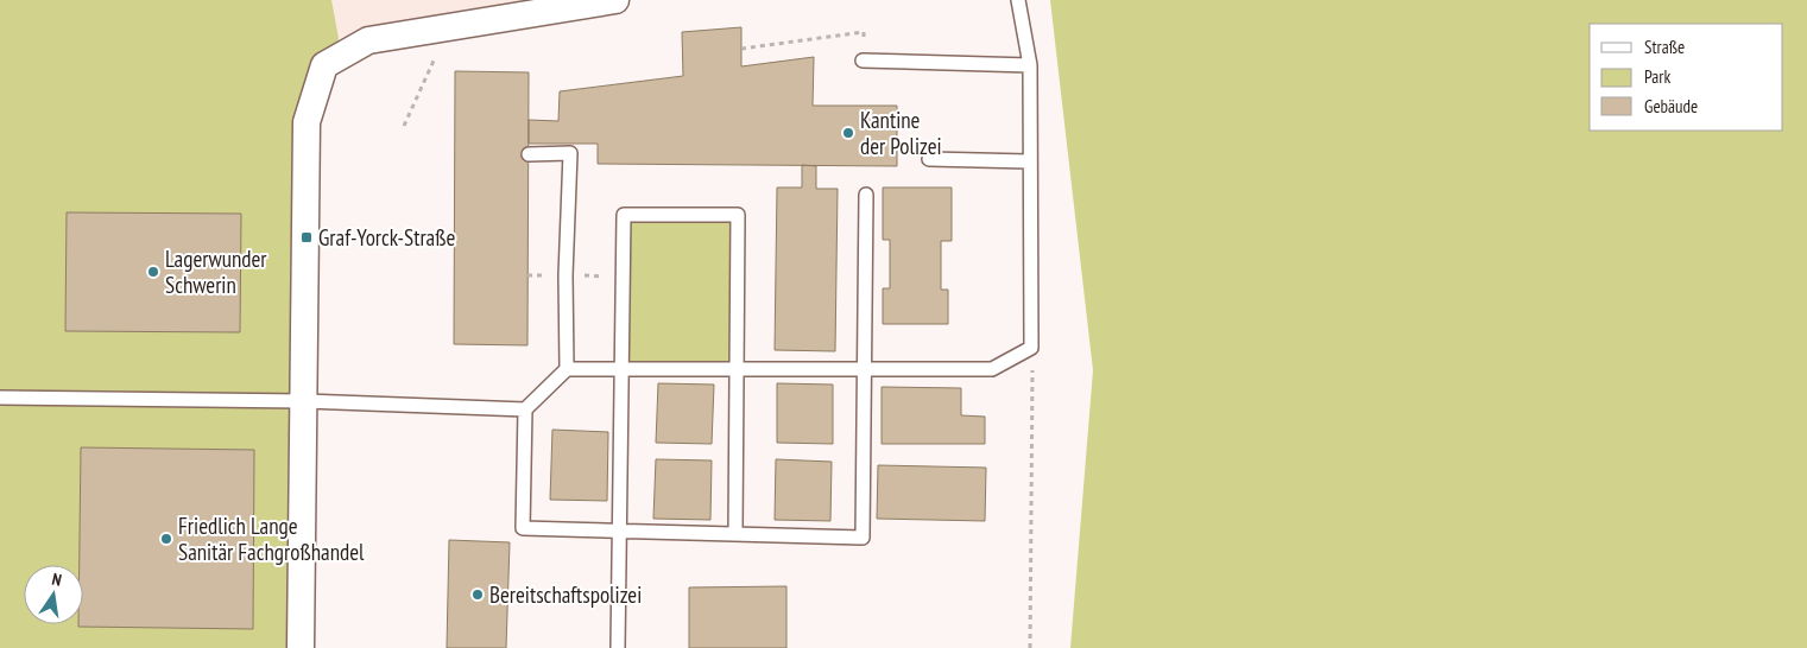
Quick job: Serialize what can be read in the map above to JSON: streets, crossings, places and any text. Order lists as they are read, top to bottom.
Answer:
{
  "places": {
    "other": [
      "Kantine der Polizei",
      "Lagerwunder Schwerin",
      "Friedlich Lange Sanitär Fachgroßhandel",
      "Bereitschaftspolizei"
    ],
    "transit": ["Graf-Yorck-Straße"]
  },
  "legend": ["Straße", "Park", "Gebäude"],
  "north": "top"
}
